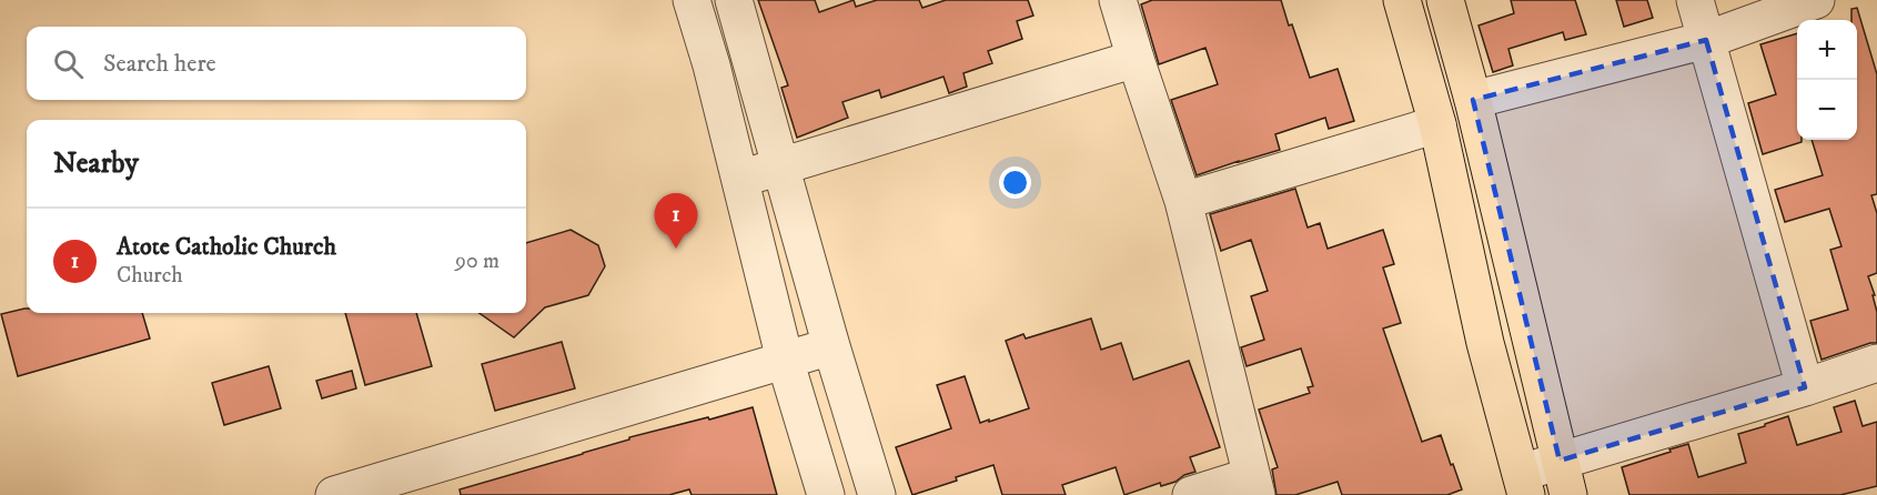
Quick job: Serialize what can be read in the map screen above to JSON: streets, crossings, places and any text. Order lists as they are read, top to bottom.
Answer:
{
  "page": {
    "map_buttons": ["+", "−"],
    "search": "Search here",
    "heading": "Nearby",
    "pins": "1",
    "list": [
      {
        "mark": "1",
        "name": "Atote Catholic Church",
        "note": "Church",
        "value": "90 m"
      }
    ]
  }
}
